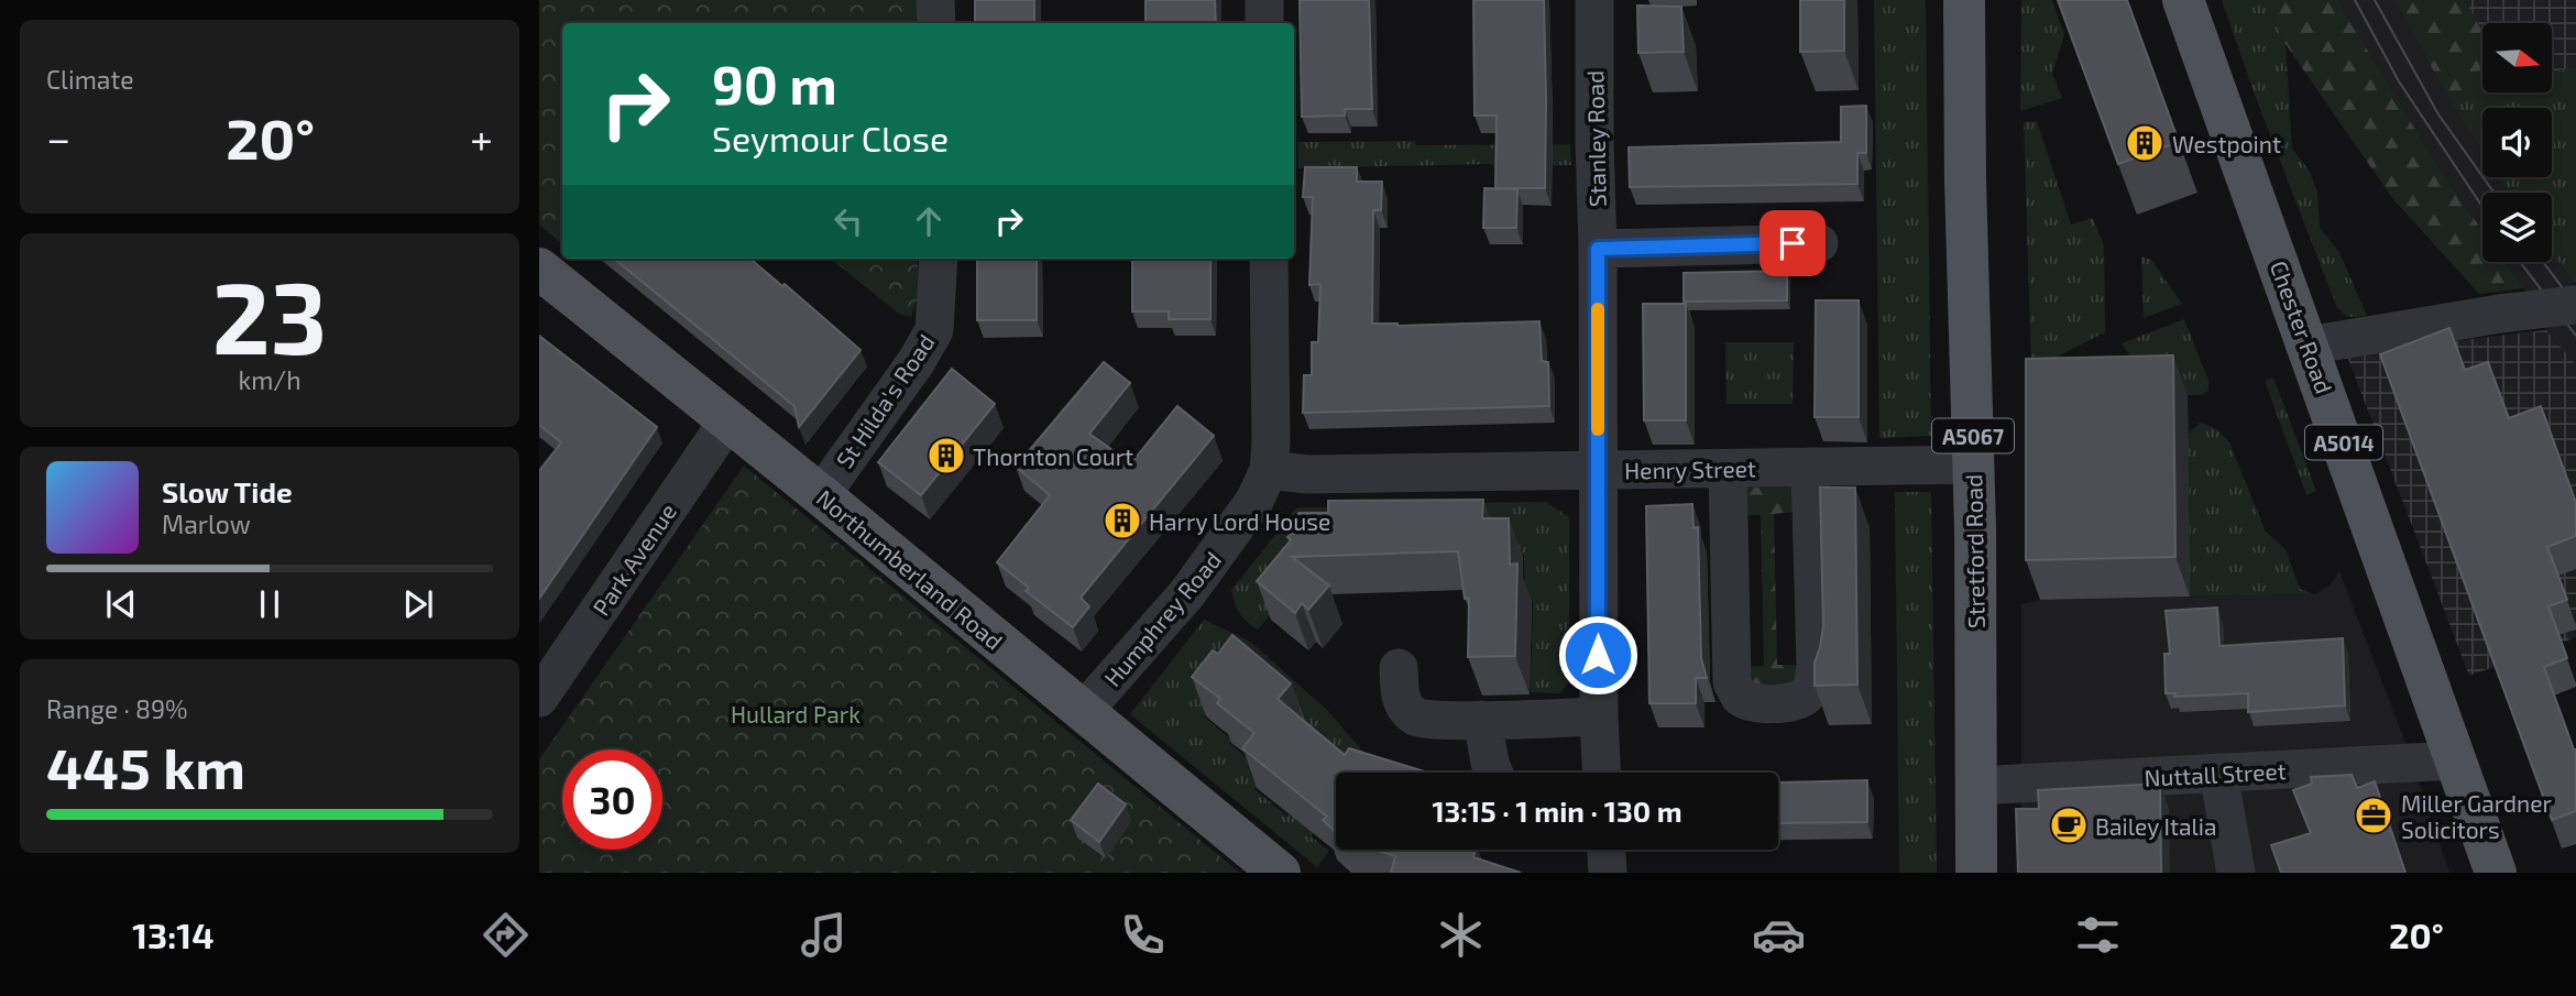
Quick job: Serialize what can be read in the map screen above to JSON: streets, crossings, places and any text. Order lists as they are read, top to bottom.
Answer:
{
  "streets": {
    "main road": [
      "Chester Road",
      "A5067",
      "A5014",
      "Stretford Road",
      "Northumberland Road"
    ],
    "street": [
      "Stanley Road",
      "St Hilda's Road",
      "Henry Street",
      "Park Avenue",
      "Humphrey Road",
      "Nuttall Street"
    ]
  },
  "crossings": [
    ["Stanley Road", "Henry Street"],
    ["Chester Road", "Nuttall Street"],
    ["St Hilda's Road", "Northumberland Road"],
    ["Henry Street", "Stretford Road"],
    ["Henry Street", "Humphrey Road"],
    ["Stretford Road", "Nuttall Street"],
    ["Park Avenue", "Northumberland Road"],
    ["Northumberland Road", "Humphrey Road"]
  ],
  "parks": ["Hullard Park"],
  "places": {
    "building": ["Westpoint", "Thornton Court", "Harry Lord House"],
    "office": ["Miller Gardner Solicitors"],
    "cafe": ["Bailey Italia"]
  },
  "north": "right",
  "page": {
    "tile": [
      "Climate",
      ["23", "km/h"],
      ["Range · 89%", "445 km"]
    ],
    "turn": ["90 m", "Seymour Close"],
    "heat": ["−", "20°", "+"],
    "song": ["Slow Tide", "Marlow"],
    "limit": "30",
    "trip": "13:15 · 1 min · 130 m",
    "tabs": ["13:14", "20°"]
  }
}
